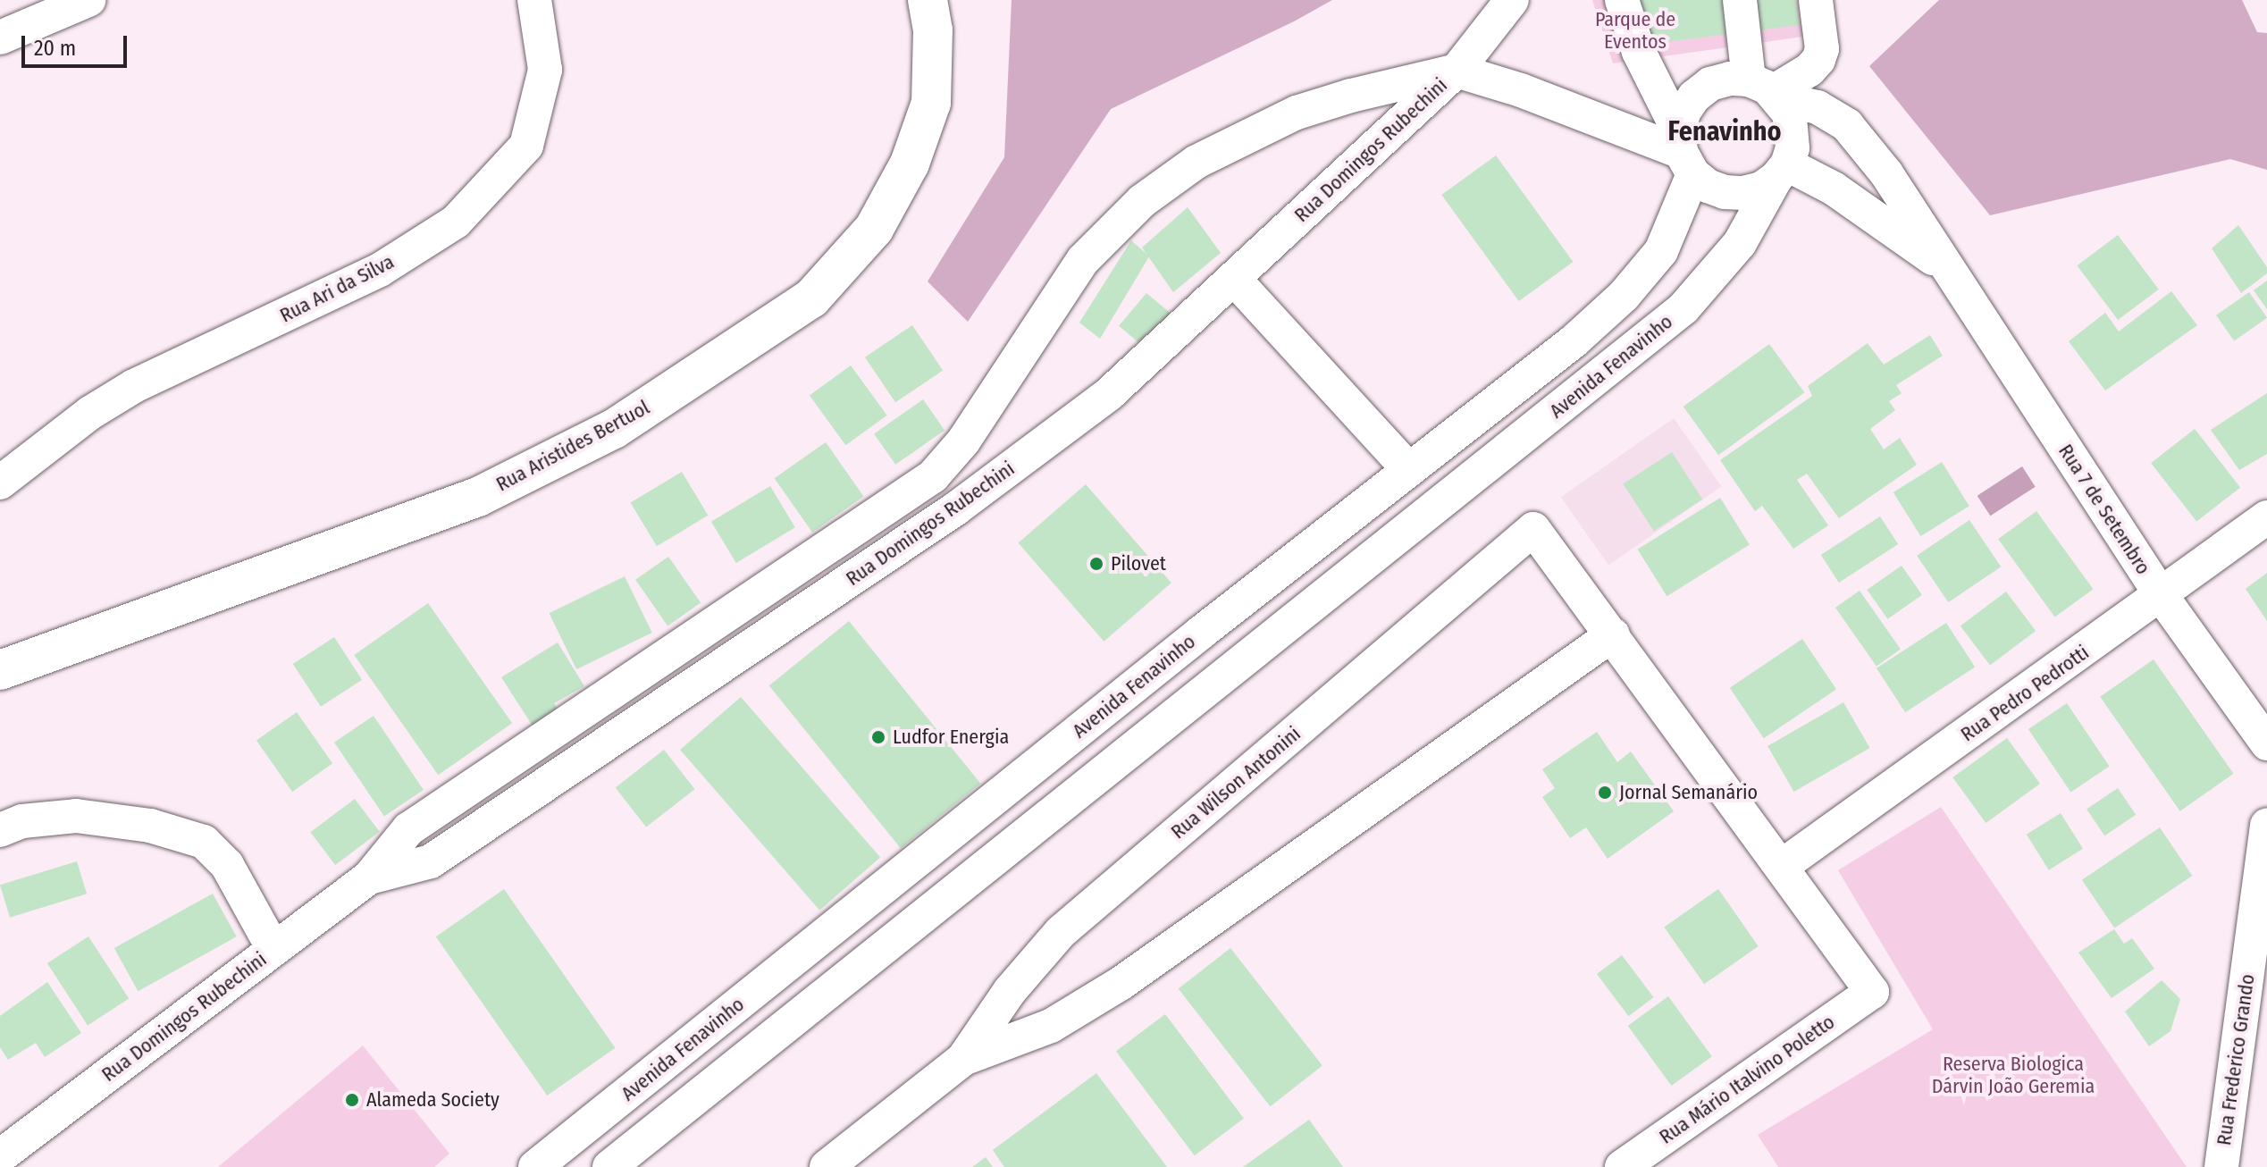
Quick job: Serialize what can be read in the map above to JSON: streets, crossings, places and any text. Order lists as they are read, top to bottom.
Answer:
{
  "streets": {
    "main road": ["Rua Aristides Bertuol"],
    "street": [
      "Rua Domingos Rubechini",
      "Rua Ari da Silva",
      "Avenida Fenavinho",
      "Rua 7 de Setembro",
      "Rua Pedro Pedrotti",
      "Rua Wilson Antonini",
      "Rua Frederico Grando",
      "Rua Mário Italvino Poletto"
    ]
  },
  "crossings": [
    ["Avenida Fenavinho", "Rua 7 de Setembro"],
    ["Rua 7 de Setembro", "Rua Pedro Pedrotti"],
    ["Rua Pedro Pedrotti", "Rua Mário Italvino Poletto"]
  ],
  "districts": ["Fenavinho"],
  "parks": ["Parque de Eventos", "Reserva Biologica Dárvin João Geremia"],
  "places": [
    "Pilovet",
    "Ludfor Energia",
    "Jornal Semanário",
    "Alameda Society"
  ],
  "scale_bar": "20 m"
}
